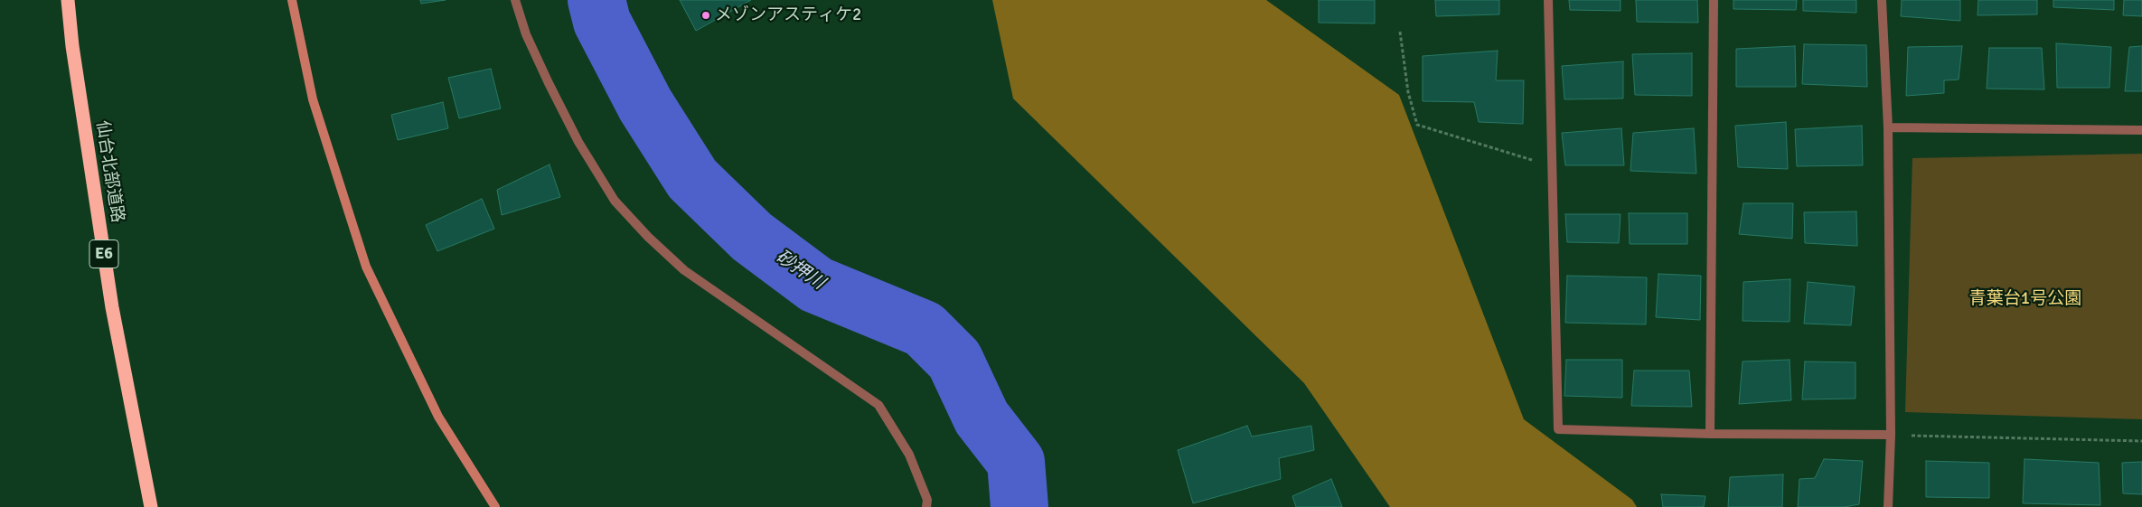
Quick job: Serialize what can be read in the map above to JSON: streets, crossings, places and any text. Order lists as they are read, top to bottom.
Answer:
{
  "streets": {
    "highway": ["仙台北部道路", "E6"]
  },
  "water": ["砂押川"],
  "parks": ["青葉台1号公園"],
  "places": ["メゾンアスティケ2"]
}
